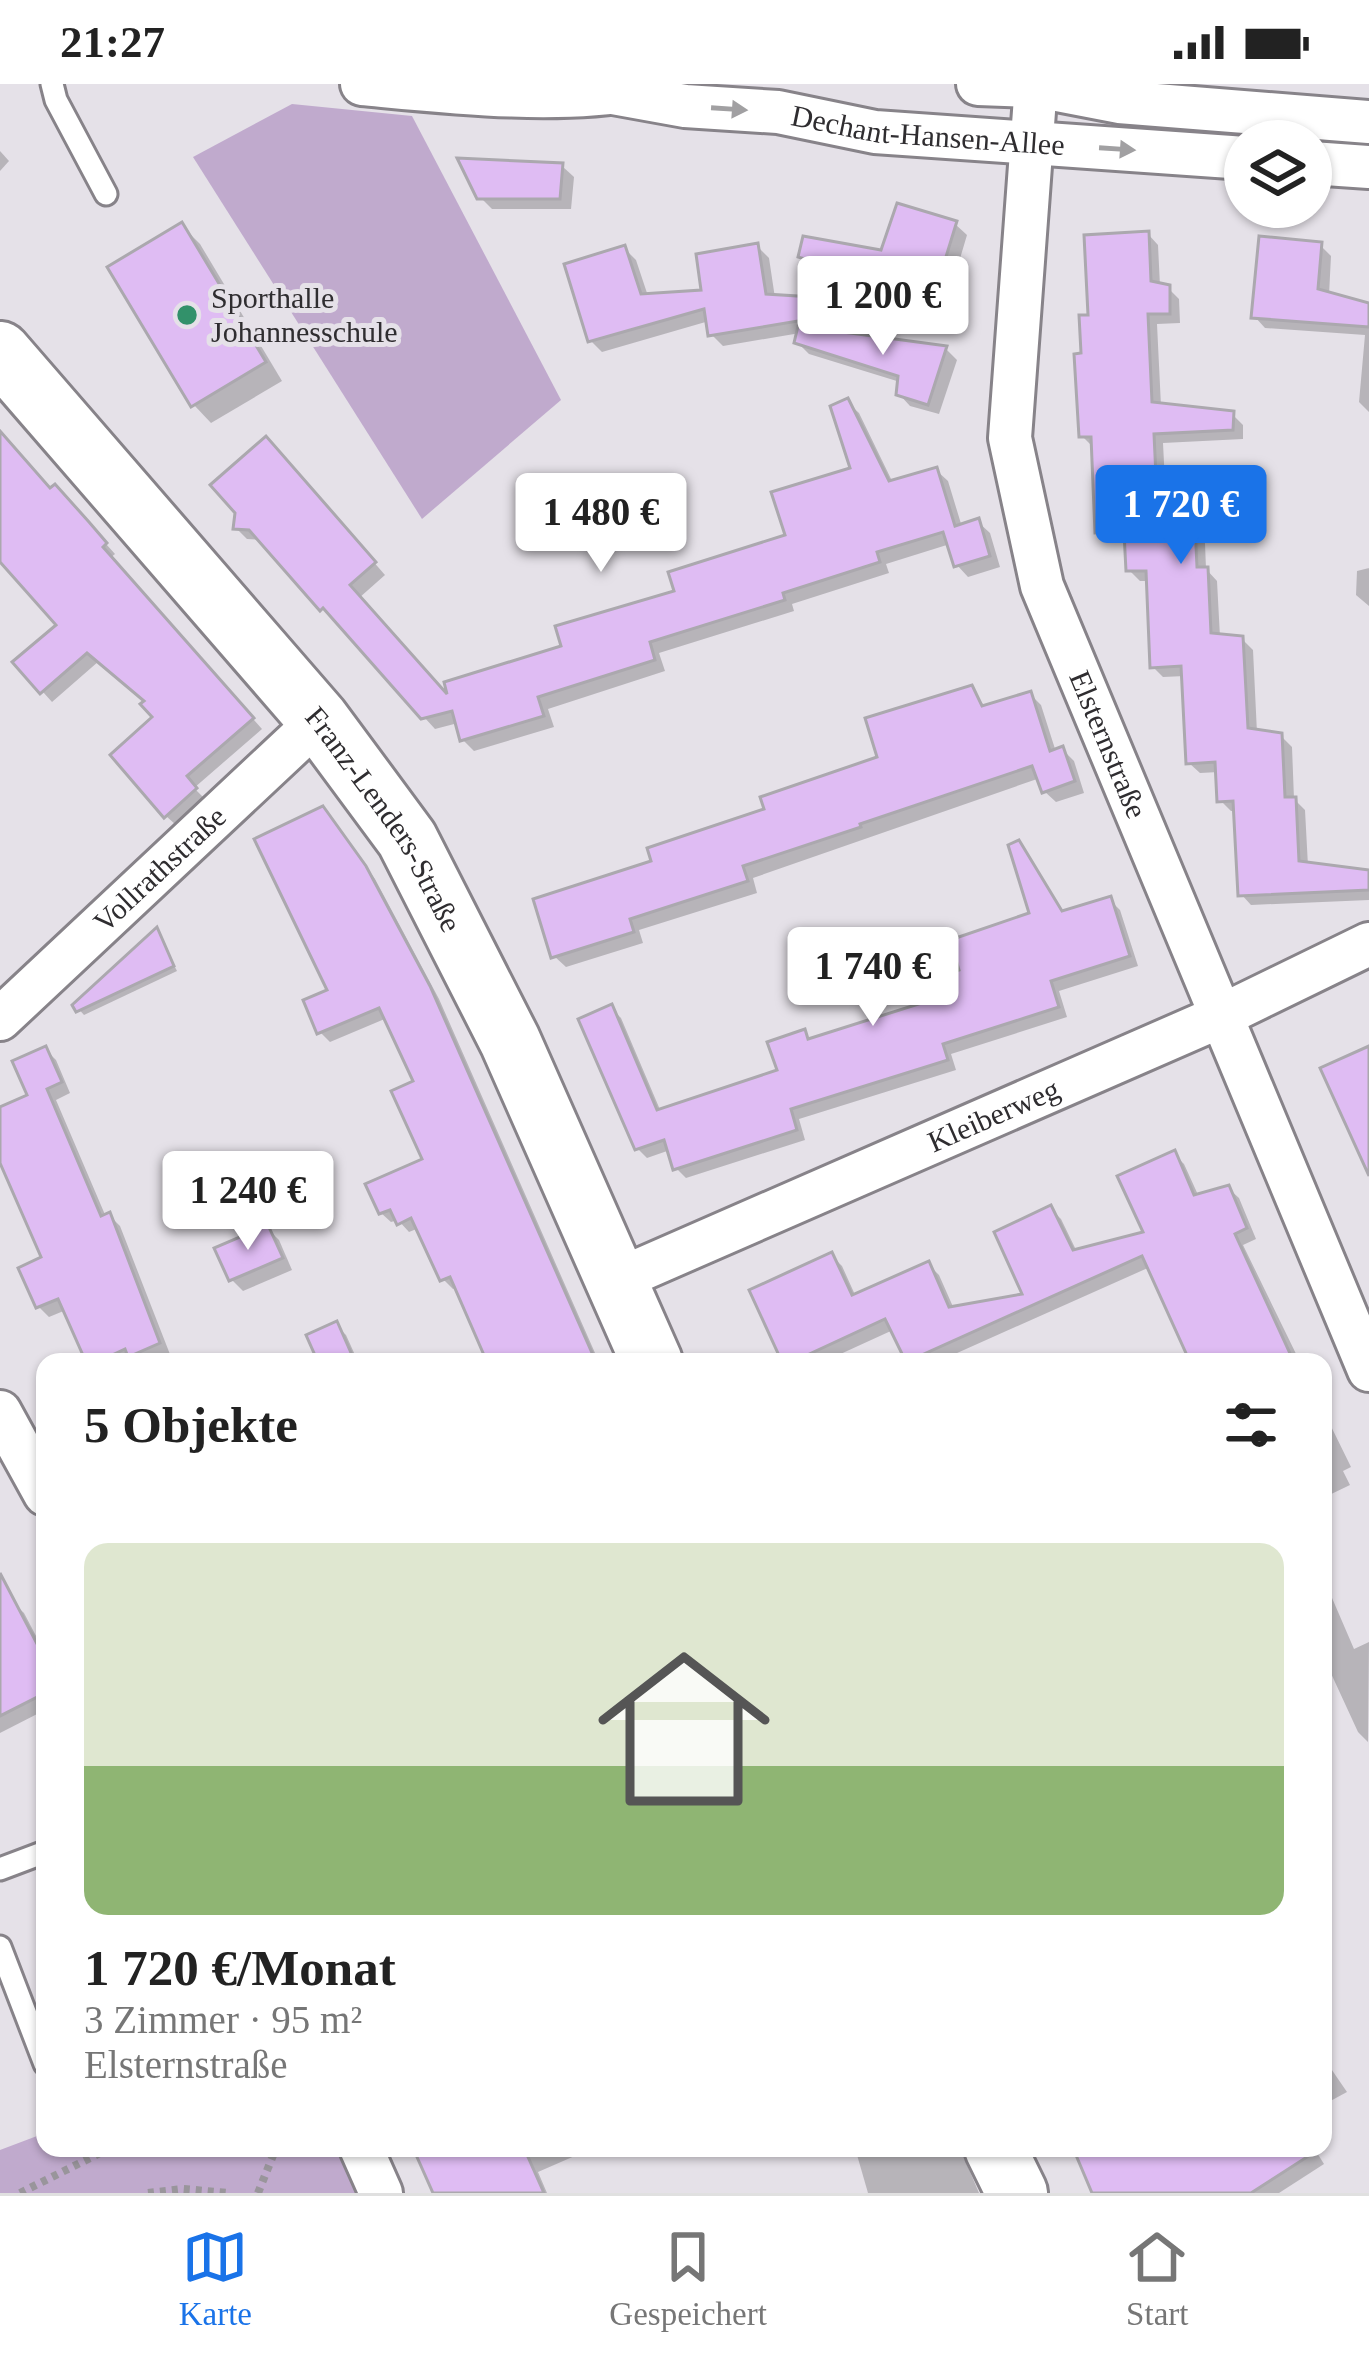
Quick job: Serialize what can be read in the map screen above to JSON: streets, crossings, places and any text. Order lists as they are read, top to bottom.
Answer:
{
  "streets": {
    "street": [
      "Dechant-Hansen-Allee",
      "Elsternstraße",
      "Franz-Lenders-Straße",
      "Vollrathstraße",
      "Kleiberweg"
    ]
  },
  "crossings": [
    ["Dechant-Hansen-Allee", "Elsternstraße"],
    ["Elsternstraße", "Kleiberweg"],
    ["Franz-Lenders-Straße", "Vollrathstraße"],
    ["Franz-Lenders-Straße", "Kleiberweg"]
  ],
  "places": ["Sporthalle Johannesschule"],
  "page": {
    "status": "21:27",
    "price": [
      "1 200 €",
      "1 720 €",
      "1 480 €",
      "1 740 €",
      "1 240 €"
    ],
    "heading": "5 Objekte",
    "list": [
      {
        "name": "1 720 €/Monat",
        "note": "3 Zimmer · 95 m² · Elsternstraße"
      }
    ],
    "tabs": ["Karte", "Gespeichert", "Start"]
  }
}
